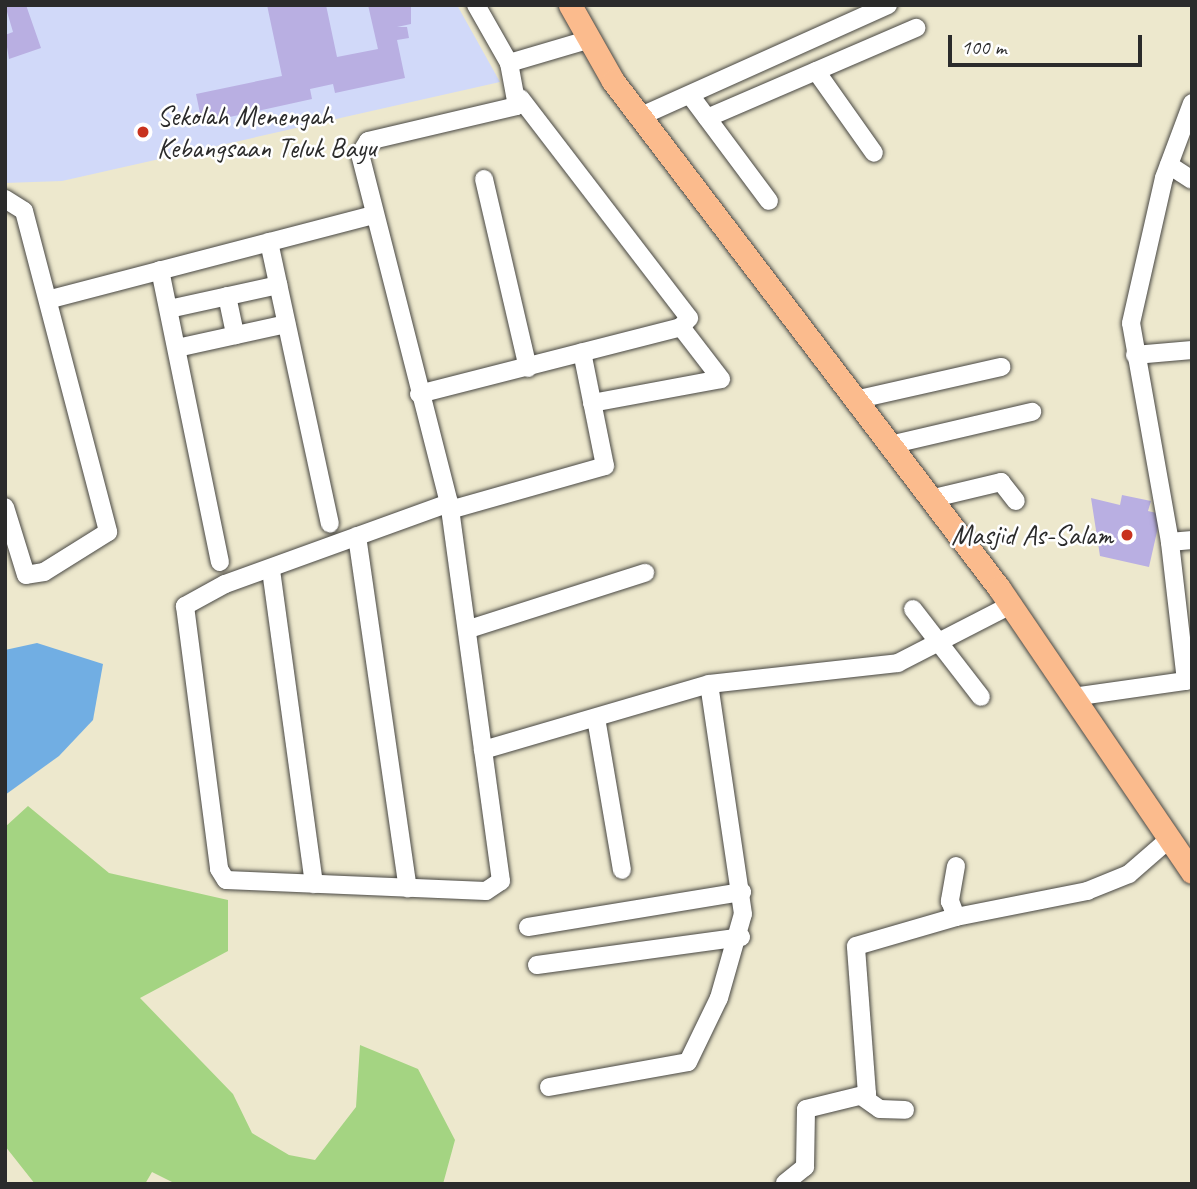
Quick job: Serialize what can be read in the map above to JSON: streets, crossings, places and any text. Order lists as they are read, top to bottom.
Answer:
{
  "places": ["Sekolah Menengah Kebangsaan Teluk Bayu", "Masjid As-Salam"],
  "scale_bar": "100 m"
}
